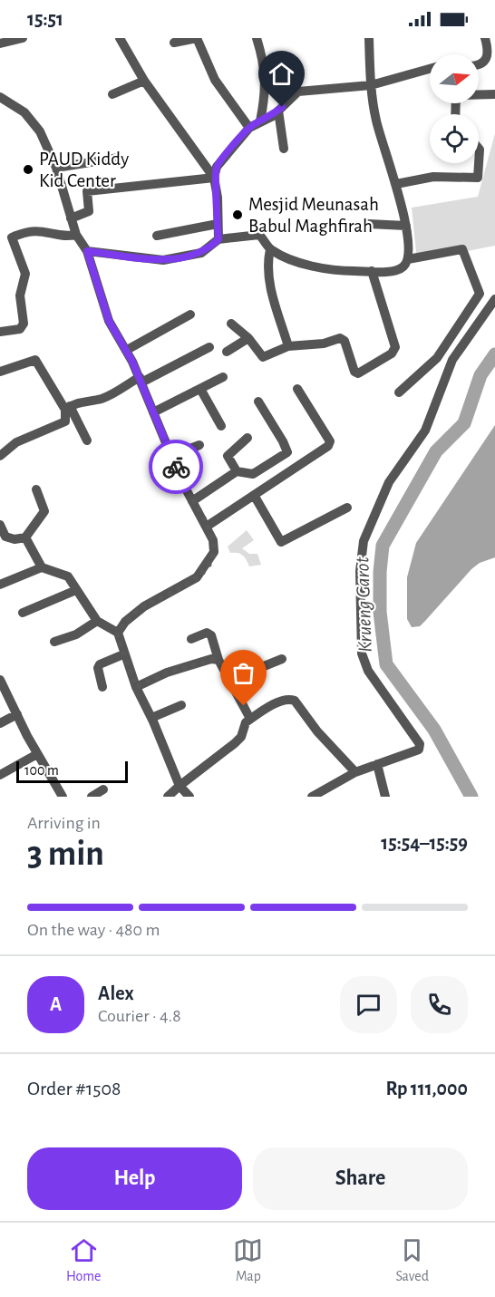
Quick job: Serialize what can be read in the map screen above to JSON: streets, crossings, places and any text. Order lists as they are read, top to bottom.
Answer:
{
  "water": ["Krueng Garot"],
  "places": ["PAUD Kiddy Kid Center", "Mesjid Meunasah Babul Maghfirah"],
  "scale_bar": "100 m",
  "north": "right",
  "page": {
    "status": "15:51",
    "scale": "100 m",
    "heading": ["3 min", "Arriving in", "15:54–15:59"],
    "panel": [
      "Alex",
      "Courier · 4.8",
      "Order #1508",
      "Rp 111,000"
    ],
    "bar": "On the way · 480 m",
    "round": "A",
    "buttons": ["Help", "Share"],
    "tabs": ["Home", "Map", "Saved"]
  }
}
